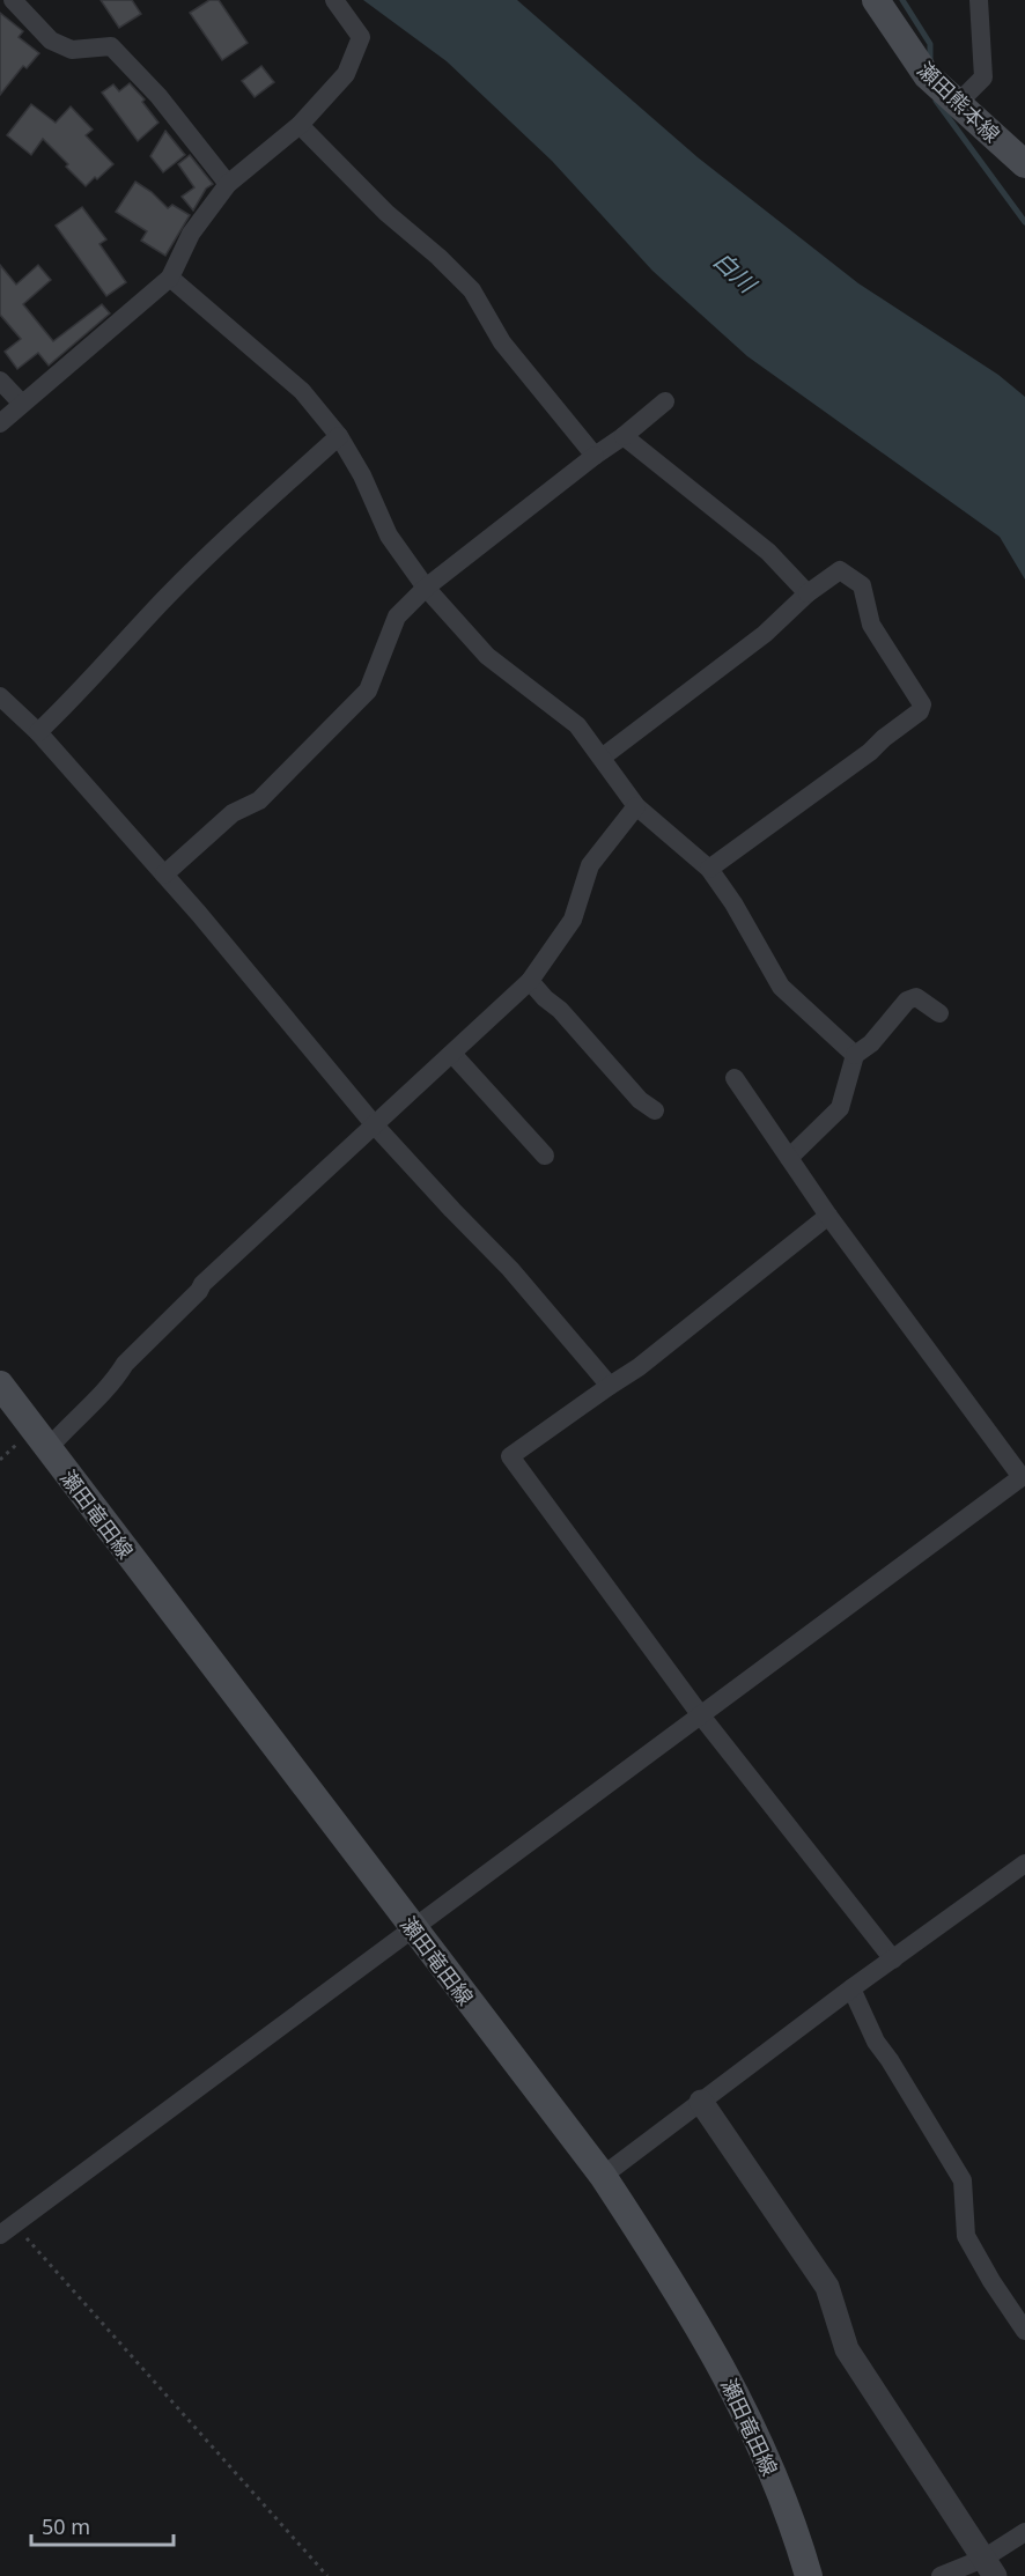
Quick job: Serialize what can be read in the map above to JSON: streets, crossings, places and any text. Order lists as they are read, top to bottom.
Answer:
{
  "streets": {
    "main road": ["瀬田熊本線", "瀬田竜田線"]
  },
  "water": ["白川"],
  "scale_bar": "50 m"
}
